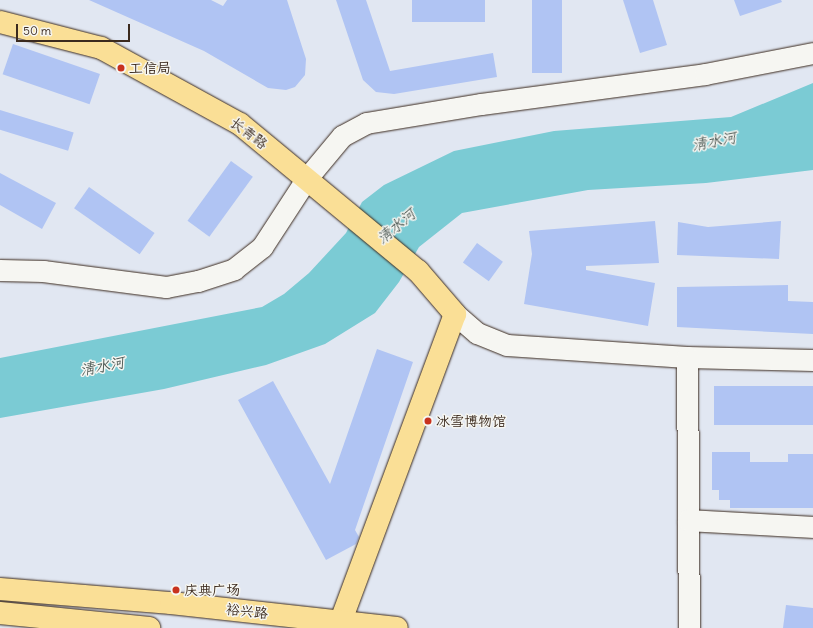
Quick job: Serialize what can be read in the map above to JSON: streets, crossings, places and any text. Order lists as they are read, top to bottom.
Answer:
{
  "streets": {
    "main road": ["长青路", "裕兴路"]
  },
  "water": ["清水河"],
  "places": ["工信局", "冰雪博物馆", "庆典广场"],
  "scale_bar": "50 m"
}
